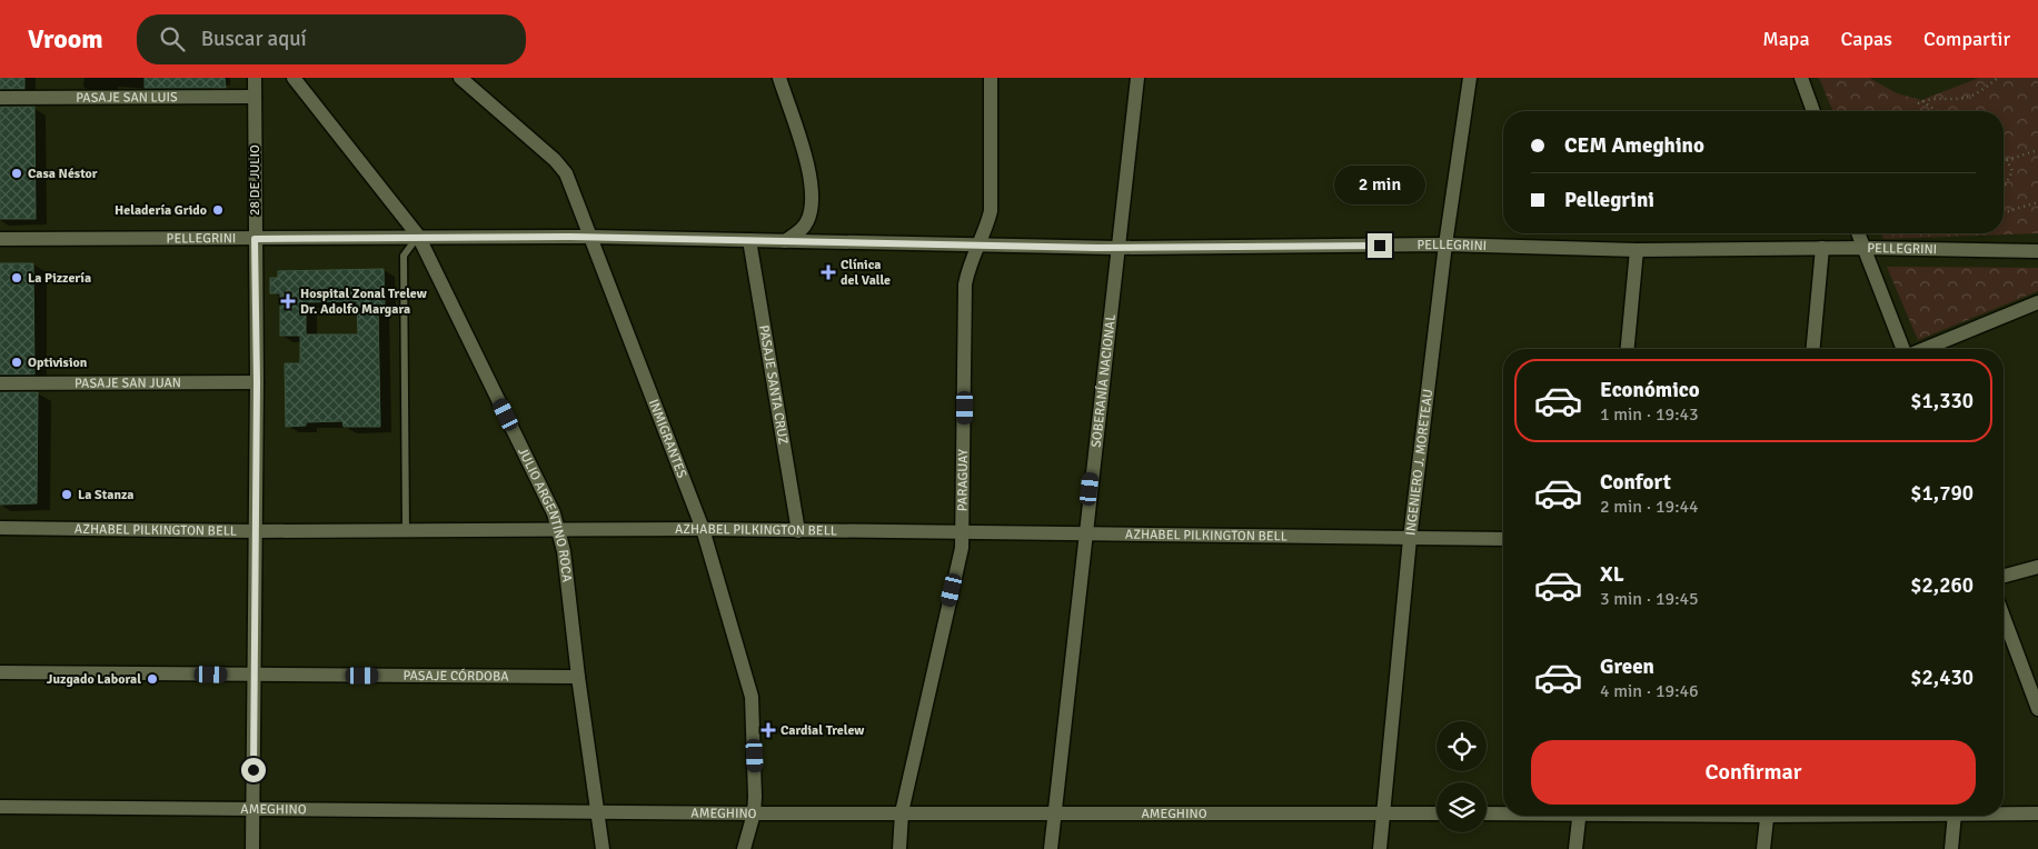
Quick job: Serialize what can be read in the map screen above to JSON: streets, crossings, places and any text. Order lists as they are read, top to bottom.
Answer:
{
  "streets": {
    "street": [
      "PASAJE SAN LUIS",
      "28 DE JULIO",
      "PELLEGRINI",
      "SOBERANÍA NACIONAL",
      "PASAJE SAN JUAN",
      "PASAJE SANTA CRUZ",
      "INMIGRANTES",
      "INGENIERO J. MORETEAU",
      "PARAGUAY",
      "JULIO ARGENTINO ROCA",
      "AZHABEL PILKINGTON BELL",
      "PASAJE CÓRDOBA",
      "AMEGHINO"
    ]
  },
  "crossings": [
    ["PASAJE SAN LUIS", "28 DE JULIO"],
    ["28 DE JULIO", "PELLEGRINI"],
    ["28 DE JULIO", "PASAJE SAN JUAN"],
    ["28 DE JULIO", "AZHABEL PILKINGTON BELL"],
    ["28 DE JULIO", "PASAJE CÓRDOBA"],
    ["28 DE JULIO", "AMEGHINO"],
    ["PELLEGRINI", "SOBERANÍA NACIONAL"],
    ["PELLEGRINI", "PASAJE SANTA CRUZ"],
    ["PELLEGRINI", "INMIGRANTES"],
    ["PELLEGRINI", "INGENIERO J. MORETEAU"],
    ["PELLEGRINI", "PARAGUAY"],
    ["PELLEGRINI", "JULIO ARGENTINO ROCA"],
    ["SOBERANÍA NACIONAL", "AZHABEL PILKINGTON BELL"],
    ["SOBERANÍA NACIONAL", "AMEGHINO"],
    ["PASAJE SANTA CRUZ", "AZHABEL PILKINGTON BELL"],
    ["INMIGRANTES", "AZHABEL PILKINGTON BELL"],
    ["INMIGRANTES", "AMEGHINO"],
    ["INGENIERO J. MORETEAU", "AZHABEL PILKINGTON BELL"],
    ["INGENIERO J. MORETEAU", "AMEGHINO"],
    ["PARAGUAY", "AZHABEL PILKINGTON BELL"],
    ["PARAGUAY", "AMEGHINO"],
    ["JULIO ARGENTINO ROCA", "AZHABEL PILKINGTON BELL"],
    ["JULIO ARGENTINO ROCA", "PASAJE CÓRDOBA"],
    ["JULIO ARGENTINO ROCA", "AMEGHINO"]
  ],
  "places": {
    "other": [
      "Casa Néstor",
      "Heladería Grido",
      "La Pizzería",
      "Optivision",
      "La Stanza",
      "Juzgado Laboral"
    ],
    "health": ["Clínica del Valle", "Hospital Zonal Trelew Dr. Adolfo Margara", "Cardial Trelew"]
  },
  "page": {
    "header": "Vroom",
    "search": "Buscar aquí",
    "nav": ["Mapa", "Capas", "Compartir"],
    "banner": ["CEM Ameghino", "Pellegrini"],
    "bubble": "2 min",
    "list": [
      {
        "name": "Económico",
        "note": "1 min · 19:43",
        "value": "$1,330"
      },
      {
        "name": "Confort",
        "note": "2 min · 19:44",
        "value": "$1,790"
      },
      {
        "name": "XL",
        "note": "3 min · 19:45",
        "value": "$2,260"
      },
      {
        "name": "Green",
        "note": "4 min · 19:46",
        "value": "$2,430"
      }
    ],
    "buttons": "Confirmar"
  }
}
